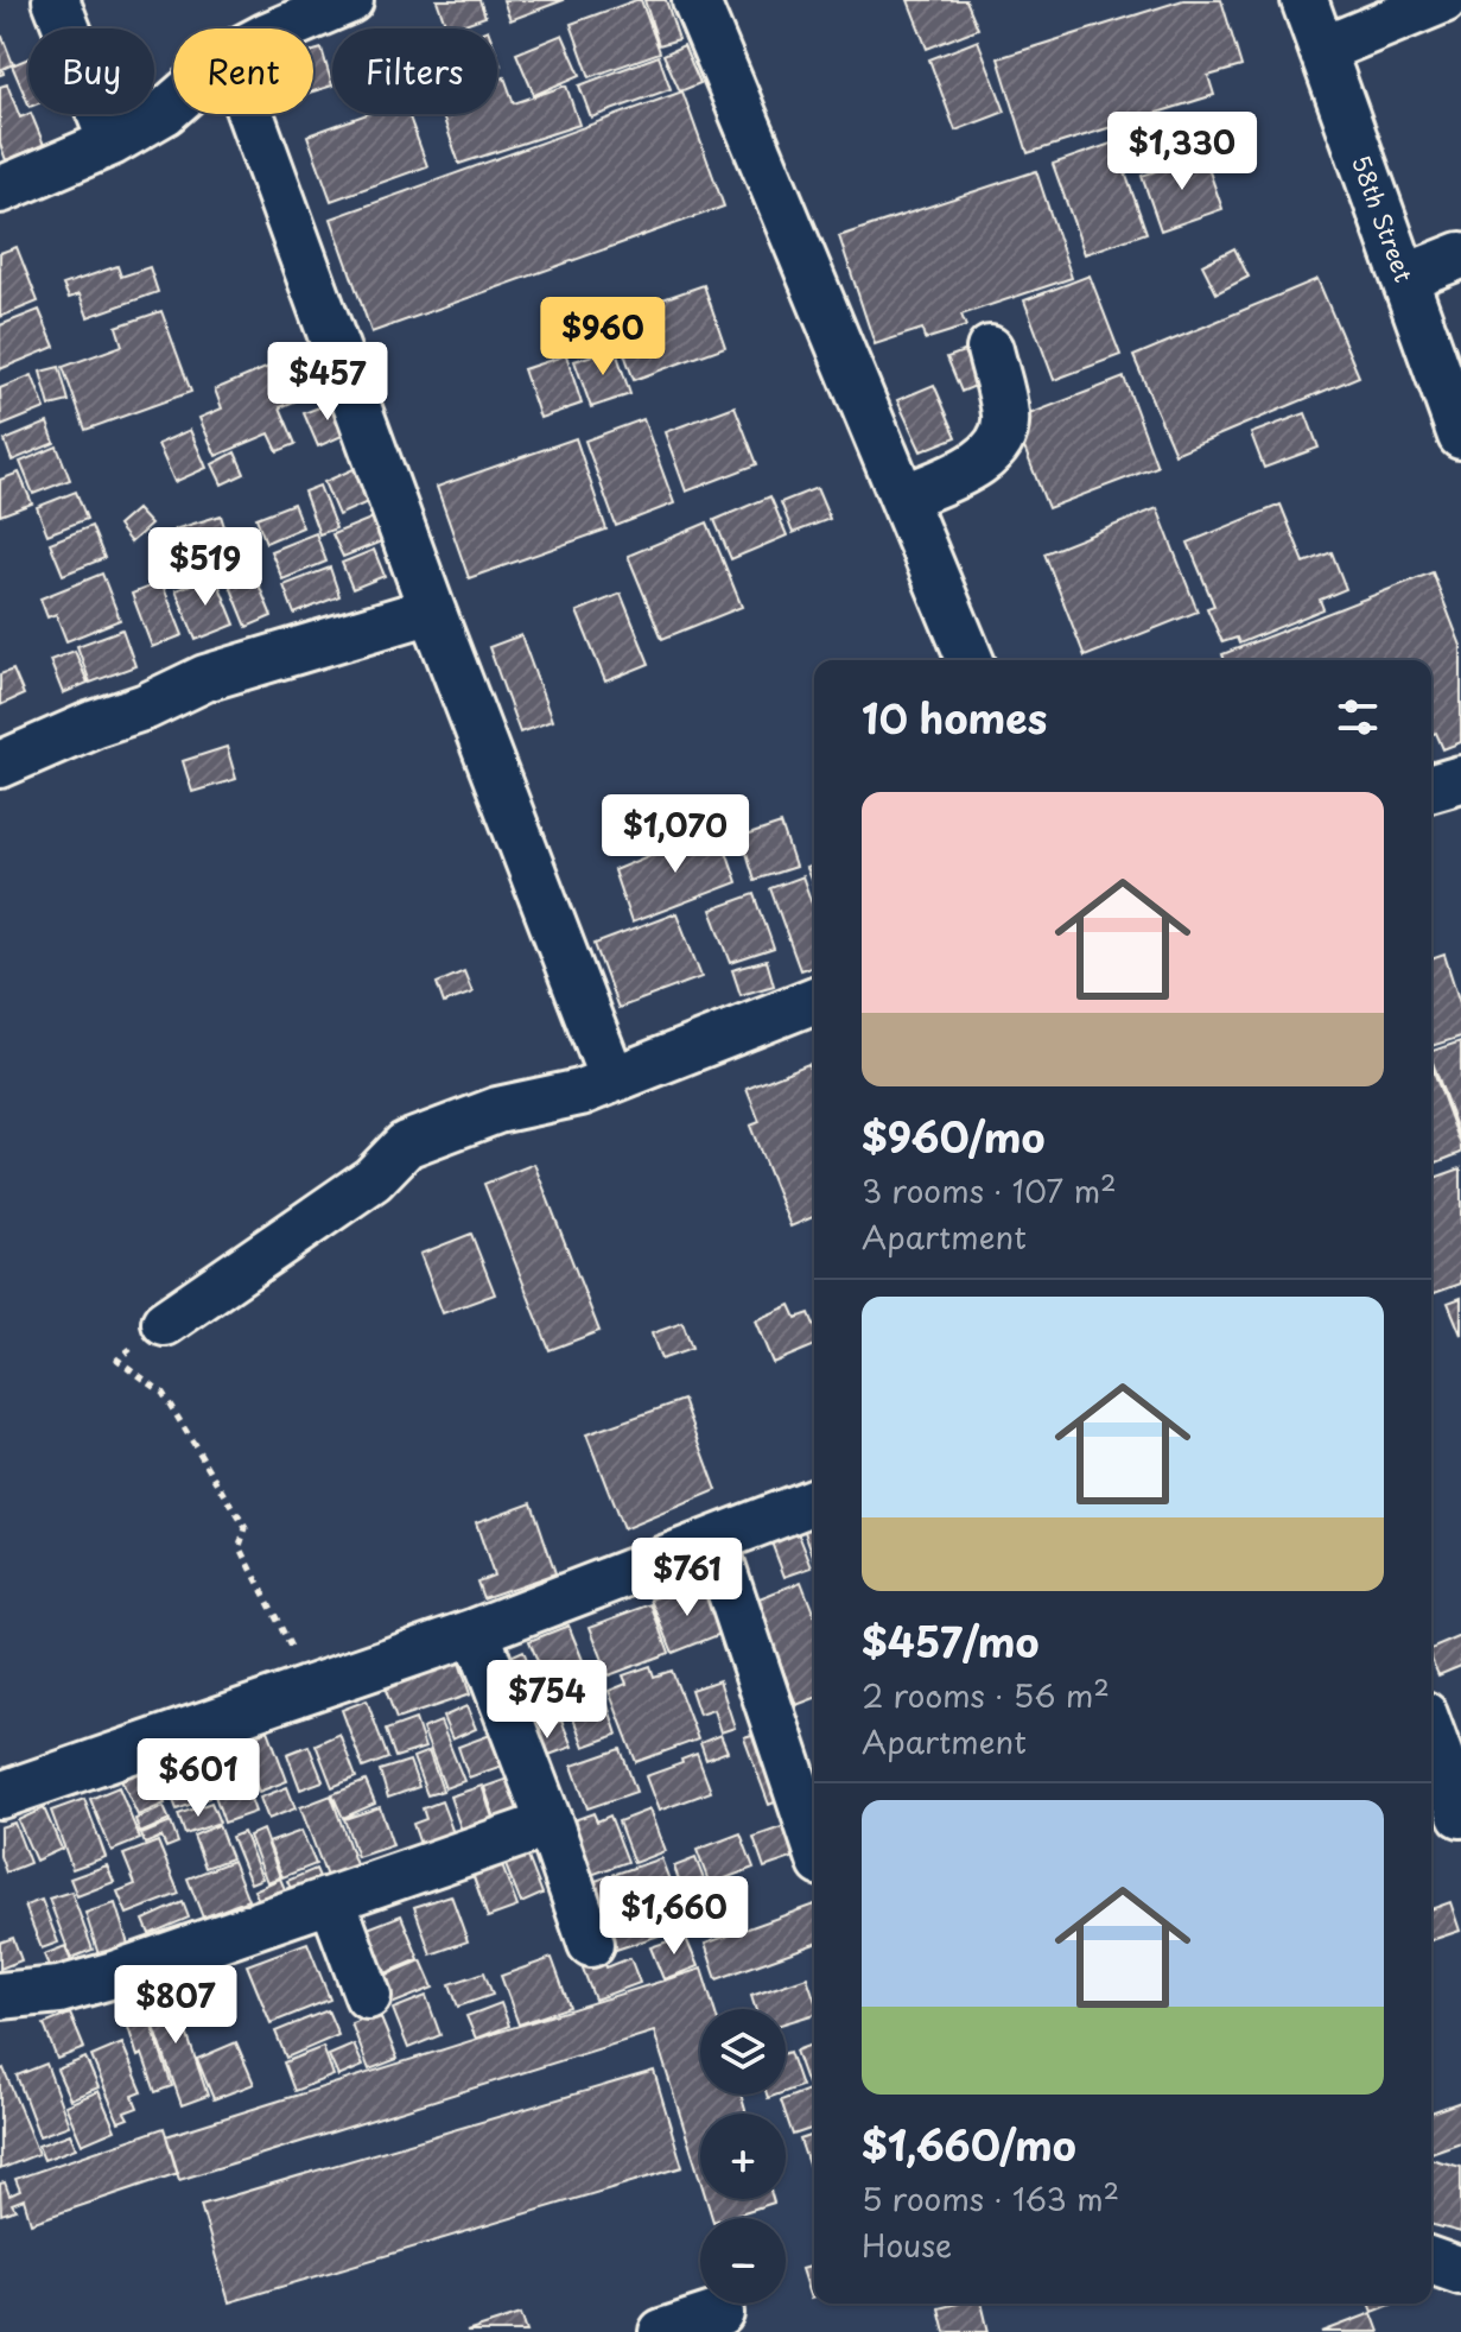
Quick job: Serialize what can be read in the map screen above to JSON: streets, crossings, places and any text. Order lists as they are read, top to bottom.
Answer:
{
  "streets": {
    "street": ["58th Street"]
  },
  "page": {
    "chip": ["Buy", "Rent", "Filters"],
    "price": [
      "$1,330",
      "$960",
      "$457",
      "$519",
      "$1,070",
      "$761",
      "$754",
      "$601",
      "$1,660",
      "$807"
    ],
    "heading": "10 homes",
    "list": [
      {
        "name": "$960/mo",
        "note": "3 rooms · 107 m² · Apartment"
      },
      {
        "name": "$457/mo",
        "note": "2 rooms · 56 m² · Apartment"
      },
      {
        "name": "$1,660/mo",
        "note": "5 rooms · 163 m² · House"
      }
    ],
    "map_buttons": ["+", "−"]
  }
}
